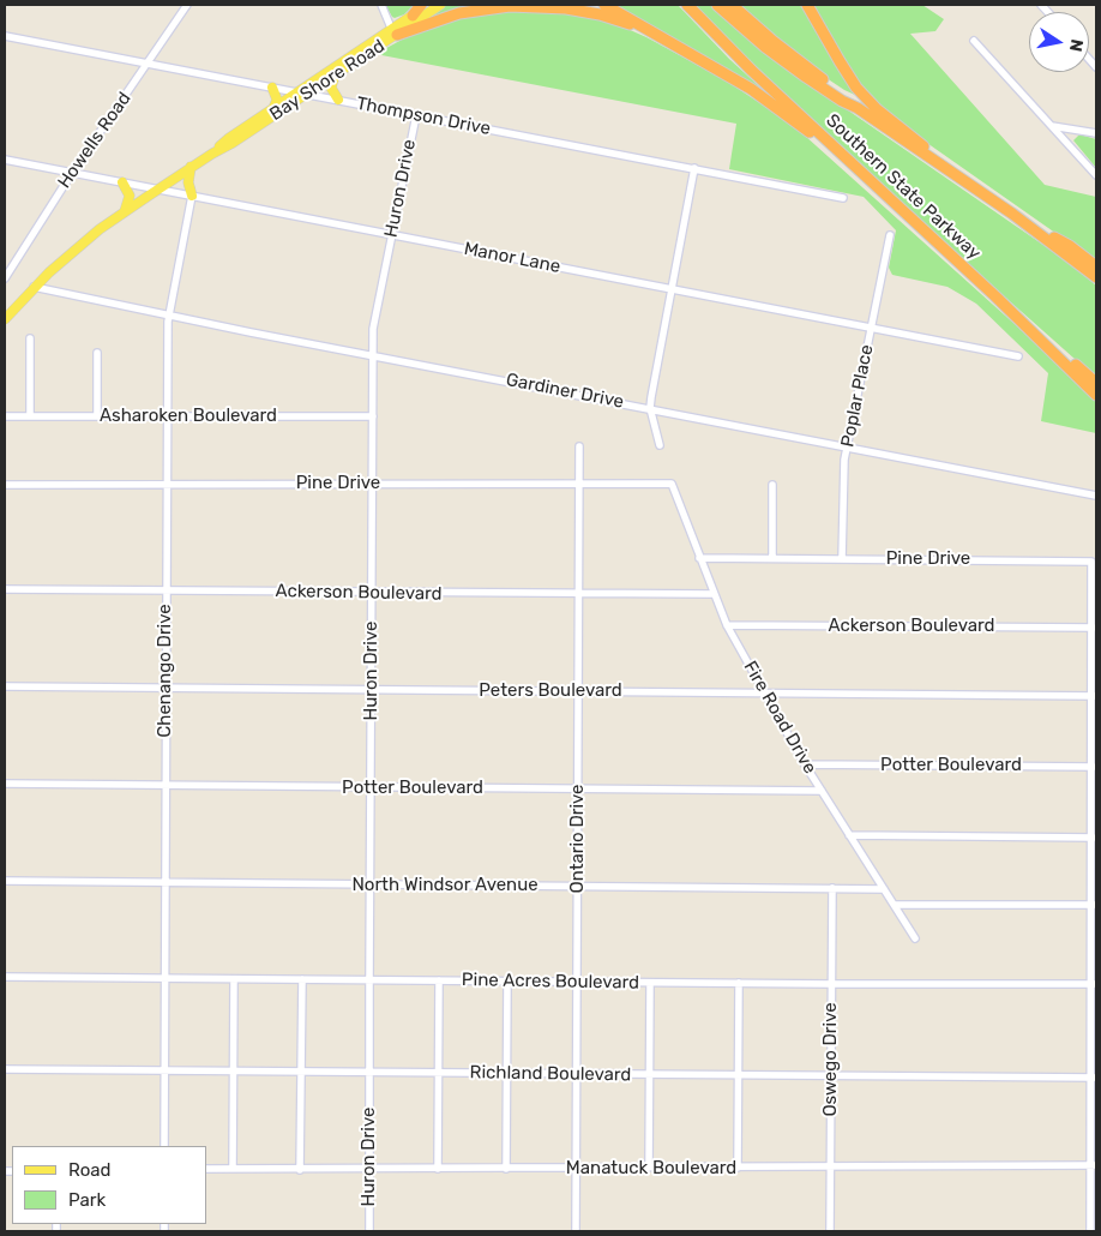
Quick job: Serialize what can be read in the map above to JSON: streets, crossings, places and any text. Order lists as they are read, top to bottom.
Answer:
{
  "streets": {
    "highway": ["Southern State Parkway"],
    "main road": ["Bay Shore Road"],
    "street": [
      "Thompson Drive",
      "Howells Road",
      "Huron Drive",
      "Manor Lane",
      "Gardiner Drive",
      "Poplar Place",
      "Asharoken Boulevard",
      "Pine Drive",
      "Ackerson Boulevard",
      "Chenango Drive",
      "Peters Boulevard",
      "Fire Road Drive",
      "Potter Boulevard",
      "Ontario Drive",
      "North Windsor Avenue",
      "Pine Acres Boulevard",
      "Oswego Drive",
      "Richland Boulevard",
      "Manatuck Boulevard"
    ]
  },
  "crossings": [
    ["Bay Shore Road", "Thompson Drive"],
    ["Bay Shore Road", "Manor Lane"],
    ["Bay Shore Road", "Gardiner Drive"],
    ["Thompson Drive", "Howells Road"],
    ["Thompson Drive", "Huron Drive"],
    ["Howells Road", "Manor Lane"],
    ["Huron Drive", "Manor Lane"],
    ["Huron Drive", "Gardiner Drive"],
    ["Huron Drive", "Asharoken Boulevard"],
    ["Huron Drive", "Pine Drive"],
    ["Huron Drive", "Ackerson Boulevard"],
    ["Huron Drive", "Peters Boulevard"],
    ["Huron Drive", "Potter Boulevard"],
    ["Huron Drive", "North Windsor Avenue"],
    ["Huron Drive", "Pine Acres Boulevard"],
    ["Huron Drive", "Richland Boulevard"],
    ["Huron Drive", "Manatuck Boulevard"],
    ["Manor Lane", "Poplar Place"],
    ["Manor Lane", "Chenango Drive"],
    ["Gardiner Drive", "Poplar Place"],
    ["Gardiner Drive", "Chenango Drive"],
    ["Poplar Place", "Pine Drive"],
    ["Asharoken Boulevard", "Chenango Drive"],
    ["Pine Drive", "Ackerson Boulevard"],
    ["Pine Drive", "Chenango Drive"],
    ["Pine Drive", "Fire Road Drive"],
    ["Pine Drive", "Ontario Drive"],
    ["Ackerson Boulevard", "Chenango Drive"],
    ["Ackerson Boulevard", "Fire Road Drive"],
    ["Ackerson Boulevard", "Ontario Drive"],
    ["Chenango Drive", "Peters Boulevard"],
    ["Chenango Drive", "Potter Boulevard"],
    ["Chenango Drive", "North Windsor Avenue"],
    ["Chenango Drive", "Pine Acres Boulevard"],
    ["Chenango Drive", "Richland Boulevard"],
    ["Peters Boulevard", "Fire Road Drive"],
    ["Peters Boulevard", "Ontario Drive"],
    ["Fire Road Drive", "Potter Boulevard"],
    ["Fire Road Drive", "North Windsor Avenue"],
    ["Potter Boulevard", "Ontario Drive"],
    ["Ontario Drive", "North Windsor Avenue"],
    ["Ontario Drive", "Pine Acres Boulevard"],
    ["Ontario Drive", "Richland Boulevard"],
    ["Ontario Drive", "Manatuck Boulevard"],
    ["North Windsor Avenue", "Oswego Drive"],
    ["Pine Acres Boulevard", "Oswego Drive"],
    ["Oswego Drive", "Richland Boulevard"],
    ["Oswego Drive", "Manatuck Boulevard"]
  ],
  "legend": ["Road", "Park"],
  "north": "right"
}
